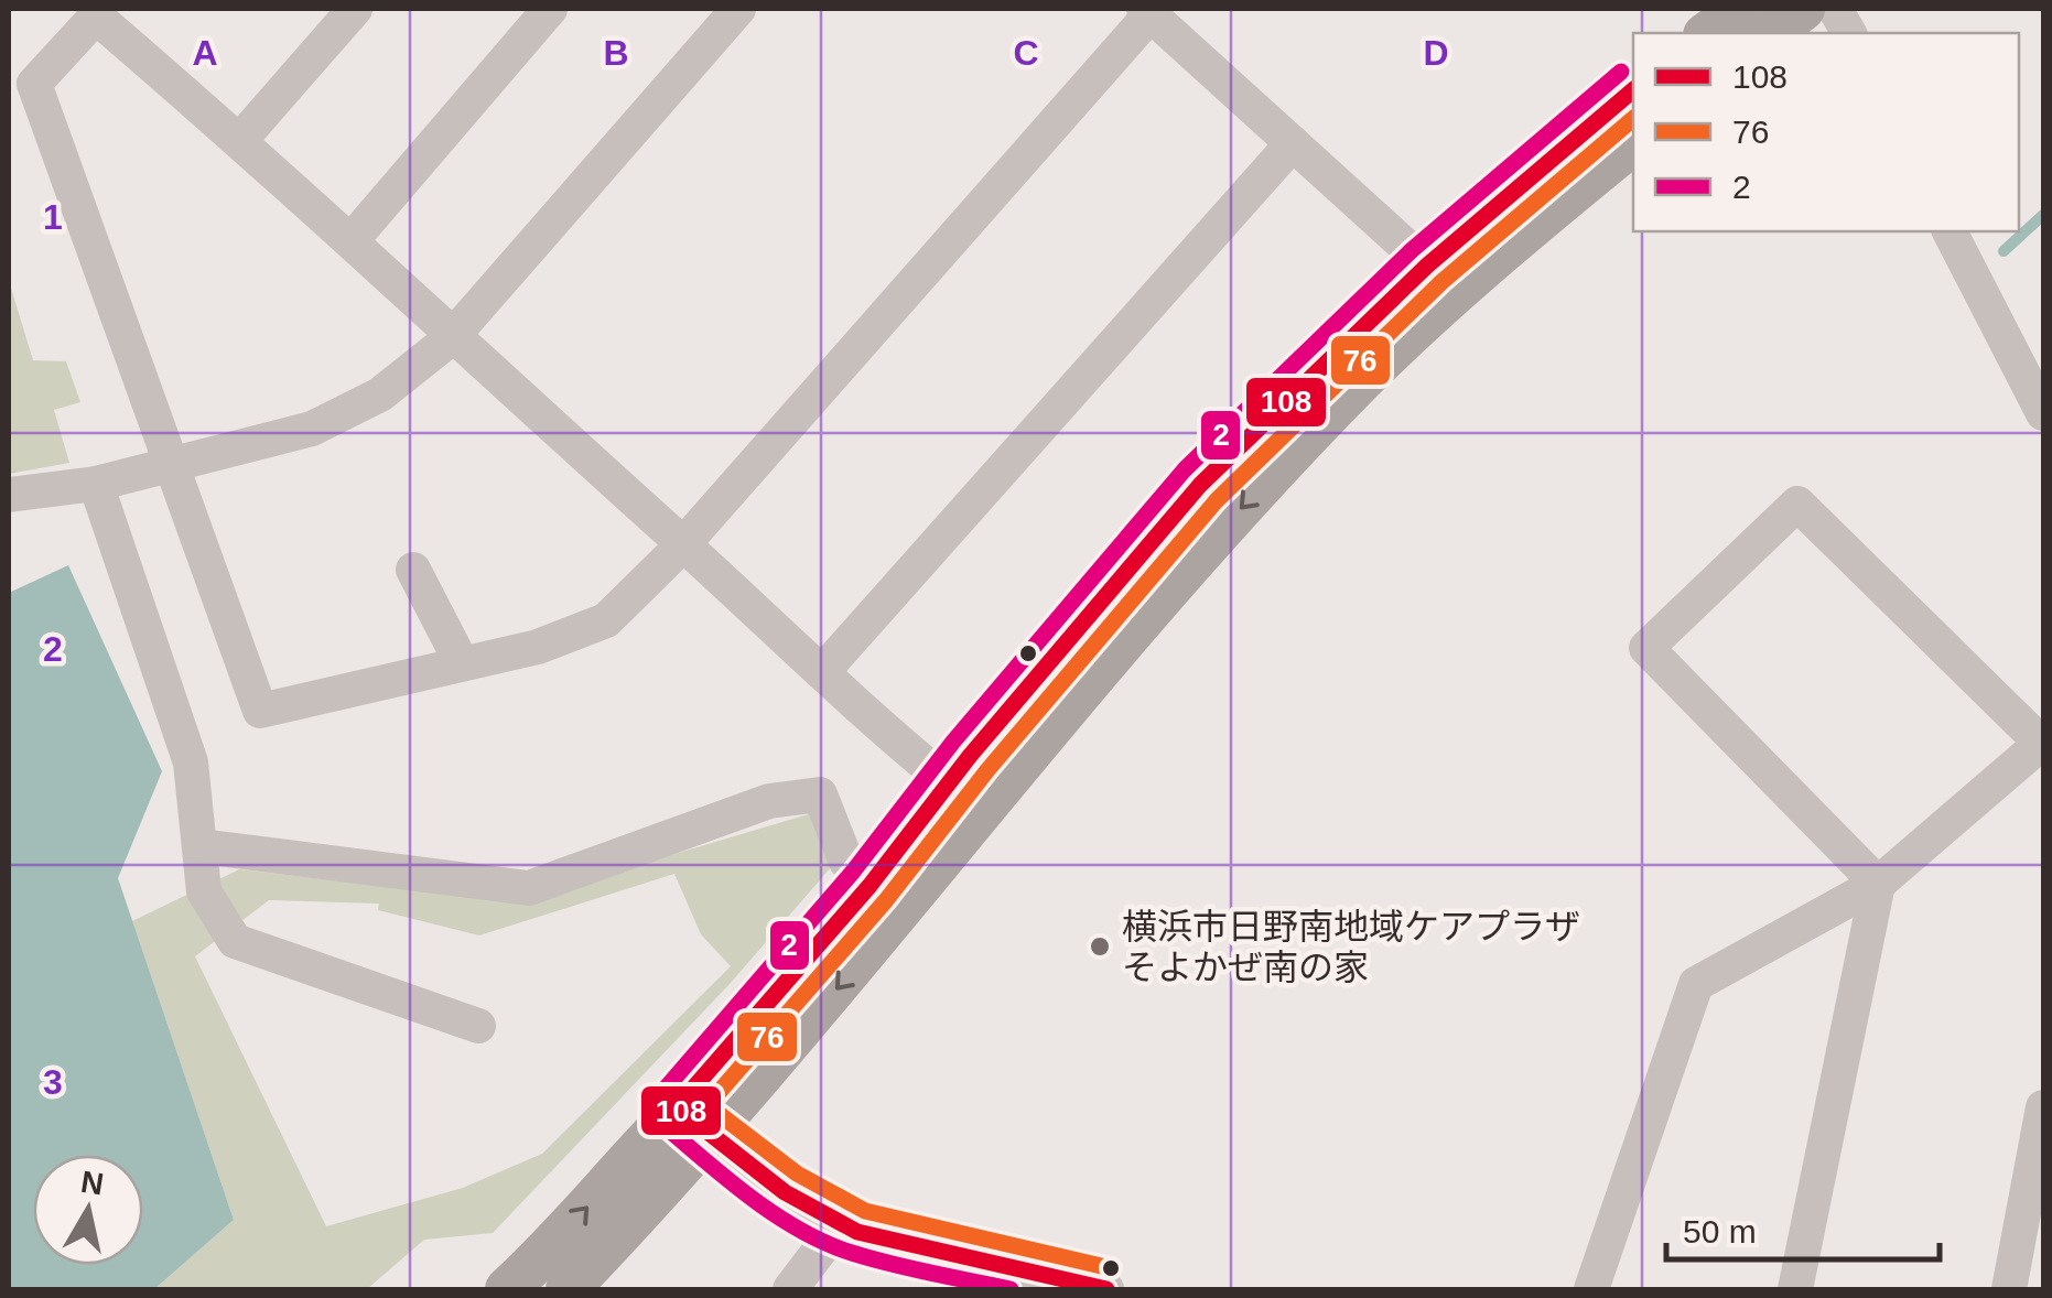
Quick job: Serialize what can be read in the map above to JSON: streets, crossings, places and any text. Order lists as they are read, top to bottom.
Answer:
{
  "places": ["横浜市日野南地域ケアプラザ そよかぜ南の家"],
  "lines": ["transit line 2", "transit line 108", "transit line 76"],
  "legend": ["108", "76", "2"],
  "scale_bar": "50 m",
  "north": "top",
  "grid": {
    "columns": [
      "A",
      "B",
      "C",
      "D"
    ],
    "rows": ["1", "2", "3"]
  }
}
